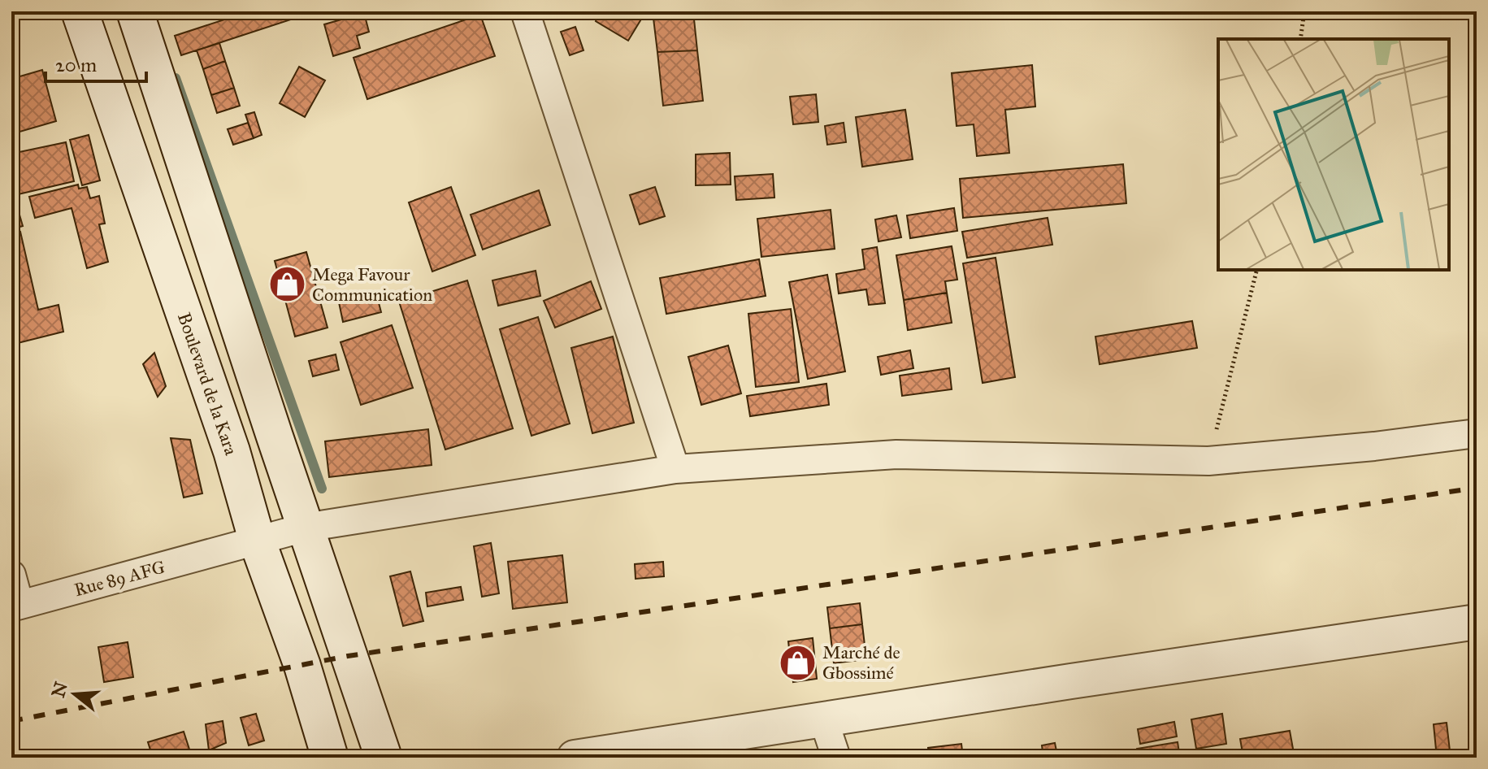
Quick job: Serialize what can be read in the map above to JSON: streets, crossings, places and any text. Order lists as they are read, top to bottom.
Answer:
{
  "streets": {
    "main road": ["Boulevard de la Kara"],
    "street": ["Rue 89 AFG"]
  },
  "crossings": [
    ["Boulevard de la Kara", "Rue 89 AFG"]
  ],
  "places": {
    "shop": ["Mega Favour Communication", "Marché de Gbossimé"]
  },
  "scale_bar": "20 m",
  "north": "left"
}
